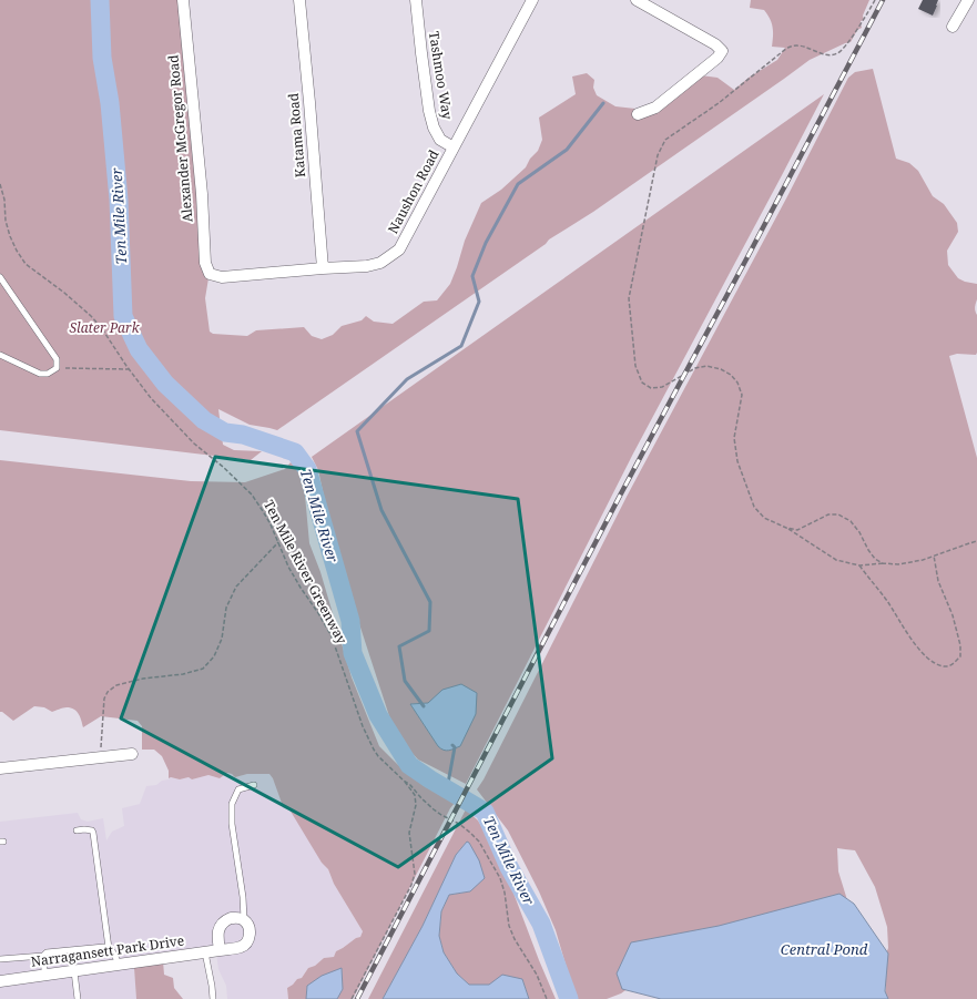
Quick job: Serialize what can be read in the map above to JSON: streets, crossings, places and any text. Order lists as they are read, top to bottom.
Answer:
{
  "streets": {
    "street": [
      "Tashmoo Way",
      "Katama Road",
      "Alexander McGregor Road",
      "Naushon Road",
      "Narragansett Park Drive"
    ],
    "path": ["Ten Mile River Greenway"]
  },
  "crossings": [
    ["Tashmoo Way", "Naushon Road"],
    ["Katama Road", "Naushon Road"],
    ["Alexander McGregor Road", "Naushon Road"]
  ],
  "water": ["Ten Mile River", "Central Pond"],
  "parks": ["Slater Park"]
}
